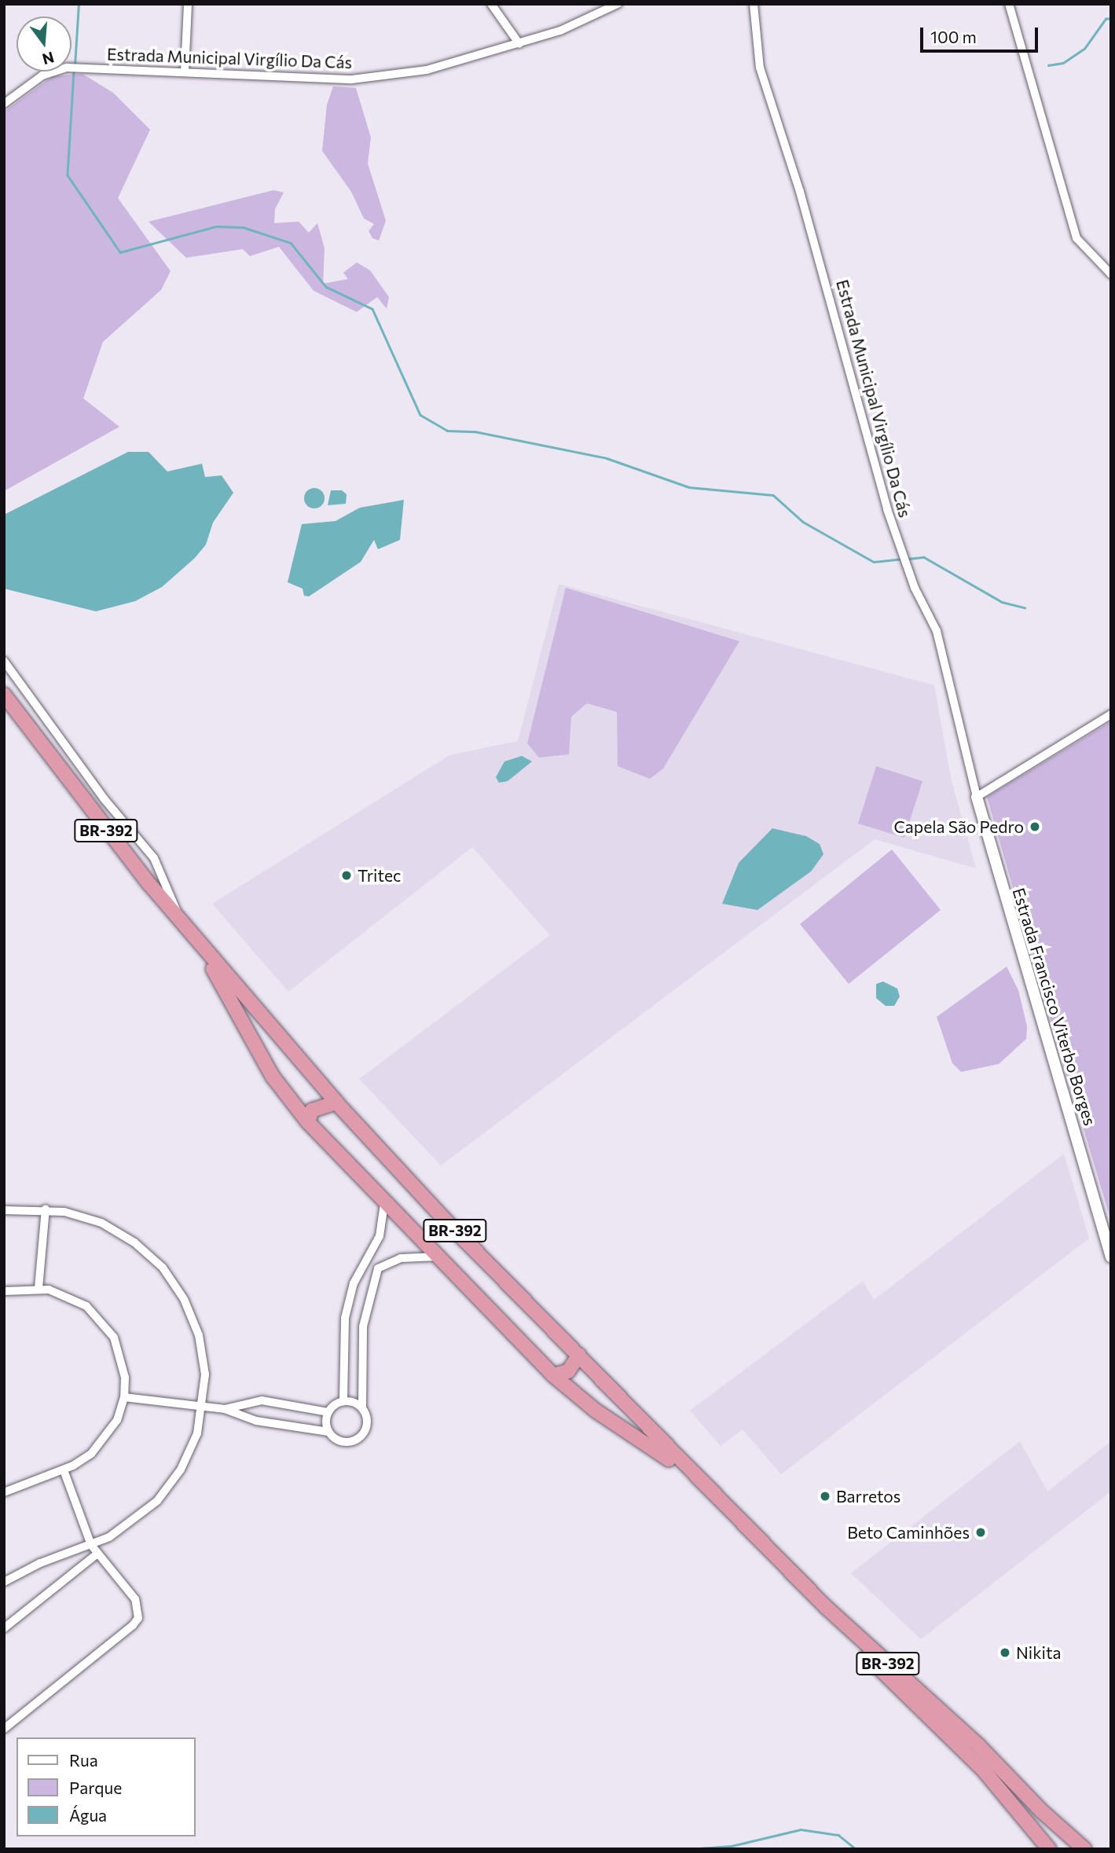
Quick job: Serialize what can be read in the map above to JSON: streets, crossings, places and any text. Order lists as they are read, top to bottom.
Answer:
{
  "streets": {
    "highway": ["BR-392"],
    "street": ["Estrada Municipal Virgílio Da Cás", "Estrada Francisco Viterbo Borges"]
  },
  "crossings": [
    ["Estrada Municipal Virgílio Da Cás", "Estrada Francisco Viterbo Borges"]
  ],
  "places": [
    "Capela São Pedro",
    "Tritec",
    "Barretos",
    "Beto Caminhões",
    "Nikita"
  ],
  "legend": ["Rua", "Parque", "Água"],
  "scale_bar": "100 m",
  "north": "bottom"
}
